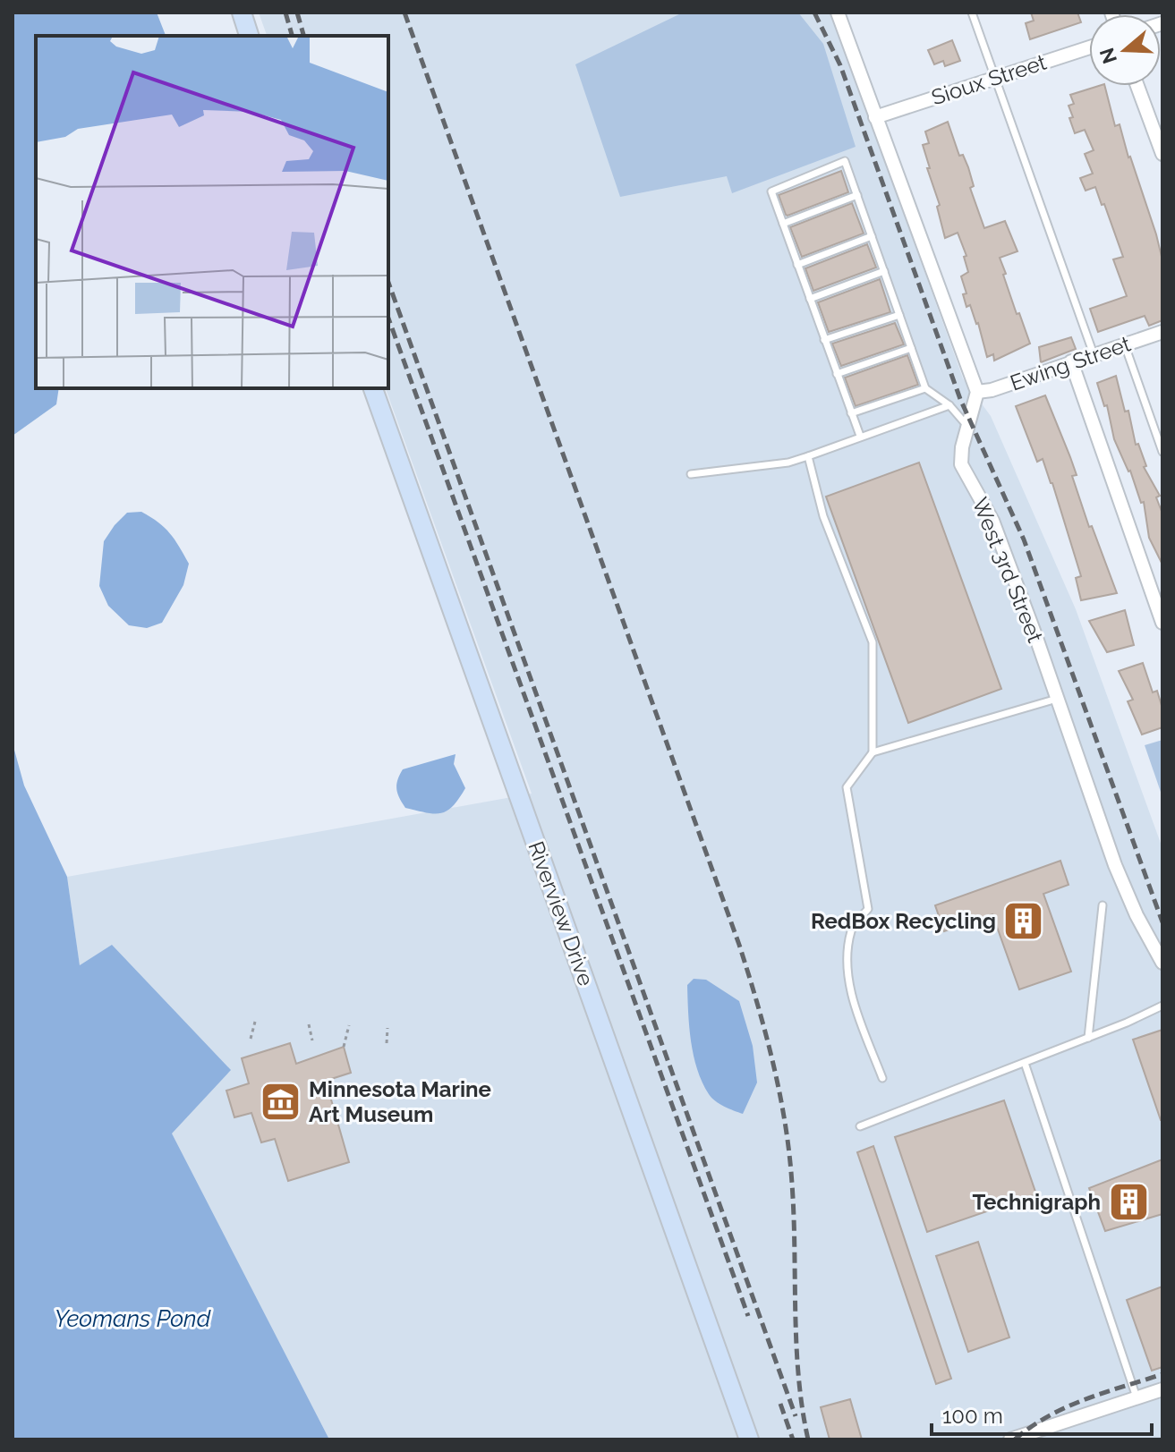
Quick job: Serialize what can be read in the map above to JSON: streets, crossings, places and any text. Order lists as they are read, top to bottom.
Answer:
{
  "streets": {
    "street": [
      "Sioux Street",
      "Ewing Street",
      "West 3rd Street",
      "Riverview Drive"
    ]
  },
  "crossings": [
    ["Ewing Street", "West 3rd Street"]
  ],
  "water": ["Yeomans Pond"],
  "places": {
    "building": ["RedBox Recycling", "Technigraph"],
    "museum": ["Minnesota Marine Art Museum"]
  },
  "scale_bar": "100 m",
  "north": "left"
}
